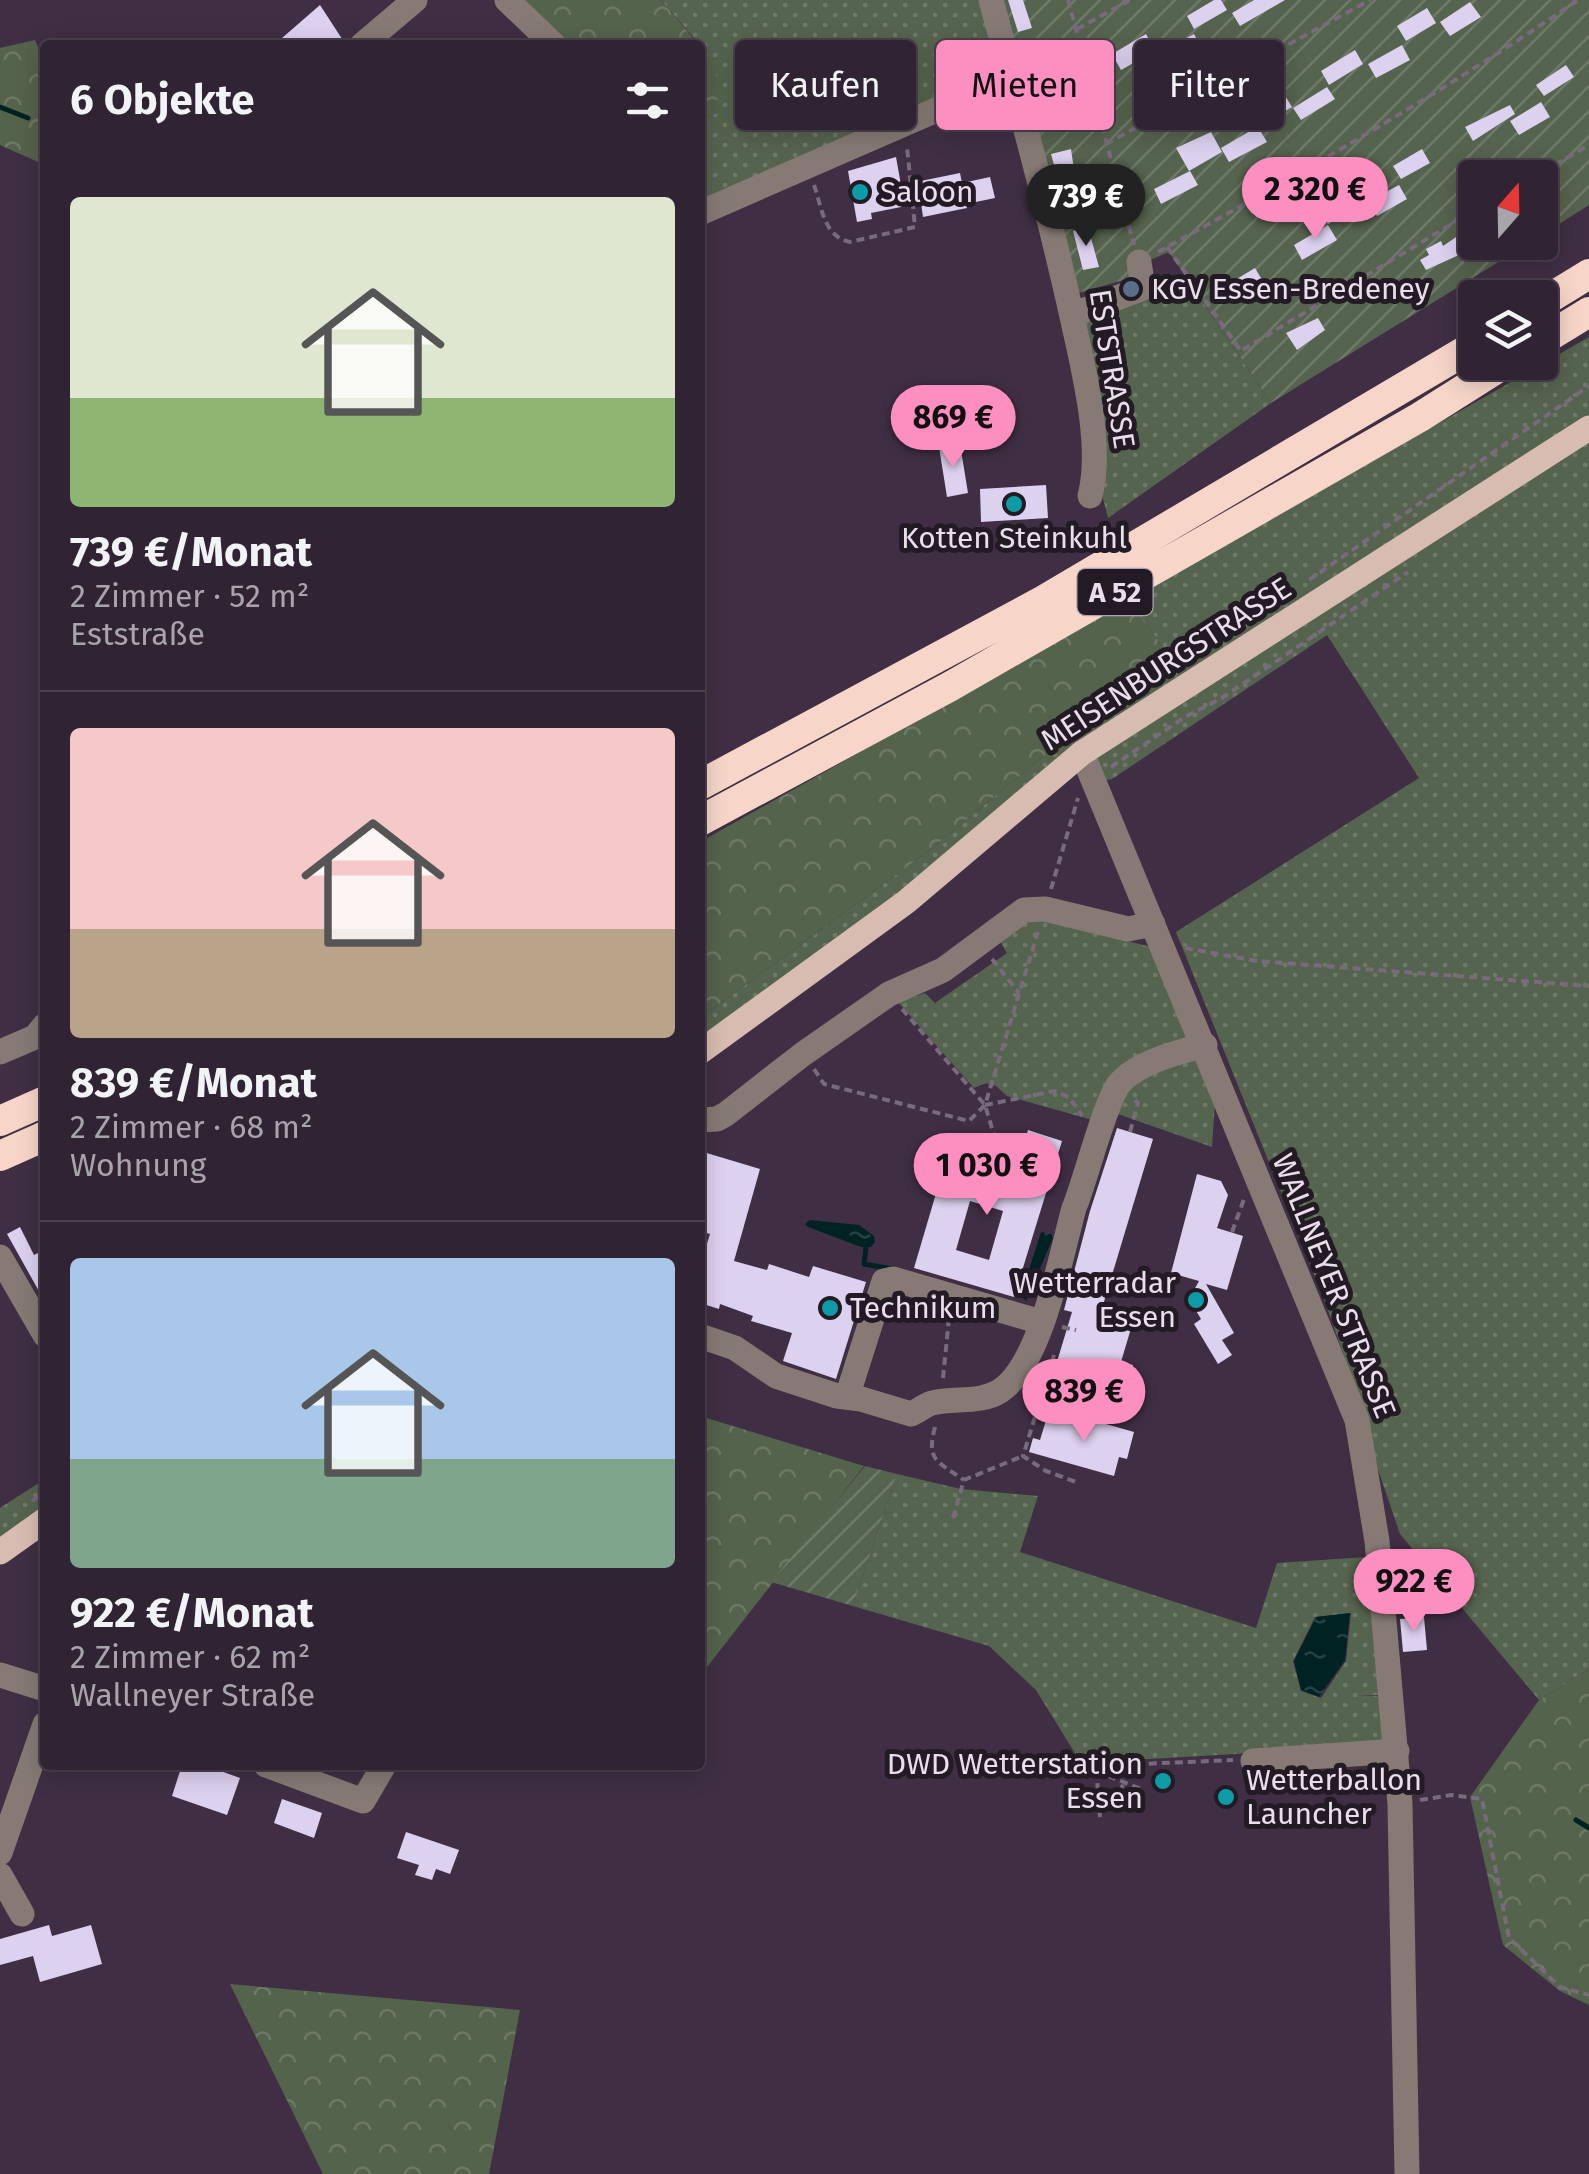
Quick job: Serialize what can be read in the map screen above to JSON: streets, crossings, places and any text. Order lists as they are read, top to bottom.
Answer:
{
  "streets": {
    "highway": ["A 52"],
    "main road": ["MEISENBURGSTRASSE"],
    "street": ["ESTSTRASSE", "WALLNEYER STRASSE"]
  },
  "crossings": [
    ["MEISENBURGSTRASSE", "WALLNEYER STRASSE"]
  ],
  "places": [
    "Saloon",
    "KGV Essen-Bredeney",
    "Kotten Steinkuhl",
    "Wetterradar Essen",
    "Technikum",
    "DWD Wetterstation Essen",
    "Wetterballon Launcher"
  ],
  "north": "top",
  "page": {
    "chip": ["Kaufen", "Mieten", "Filter"],
    "heading": "6 Objekte",
    "price": [
      "2 320 €",
      "739 €",
      "869 €",
      "1 030 €",
      "839 €",
      "922 €"
    ],
    "list": [
      {
        "name": "739 €/Monat",
        "note": "2 Zimmer · 52 m² · Eststraße"
      },
      {
        "name": "839 €/Monat",
        "note": "2 Zimmer · 68 m² · Wohnung"
      },
      {
        "name": "922 €/Monat",
        "note": "2 Zimmer · 62 m² · Wallneyer Straße"
      }
    ]
  }
}
